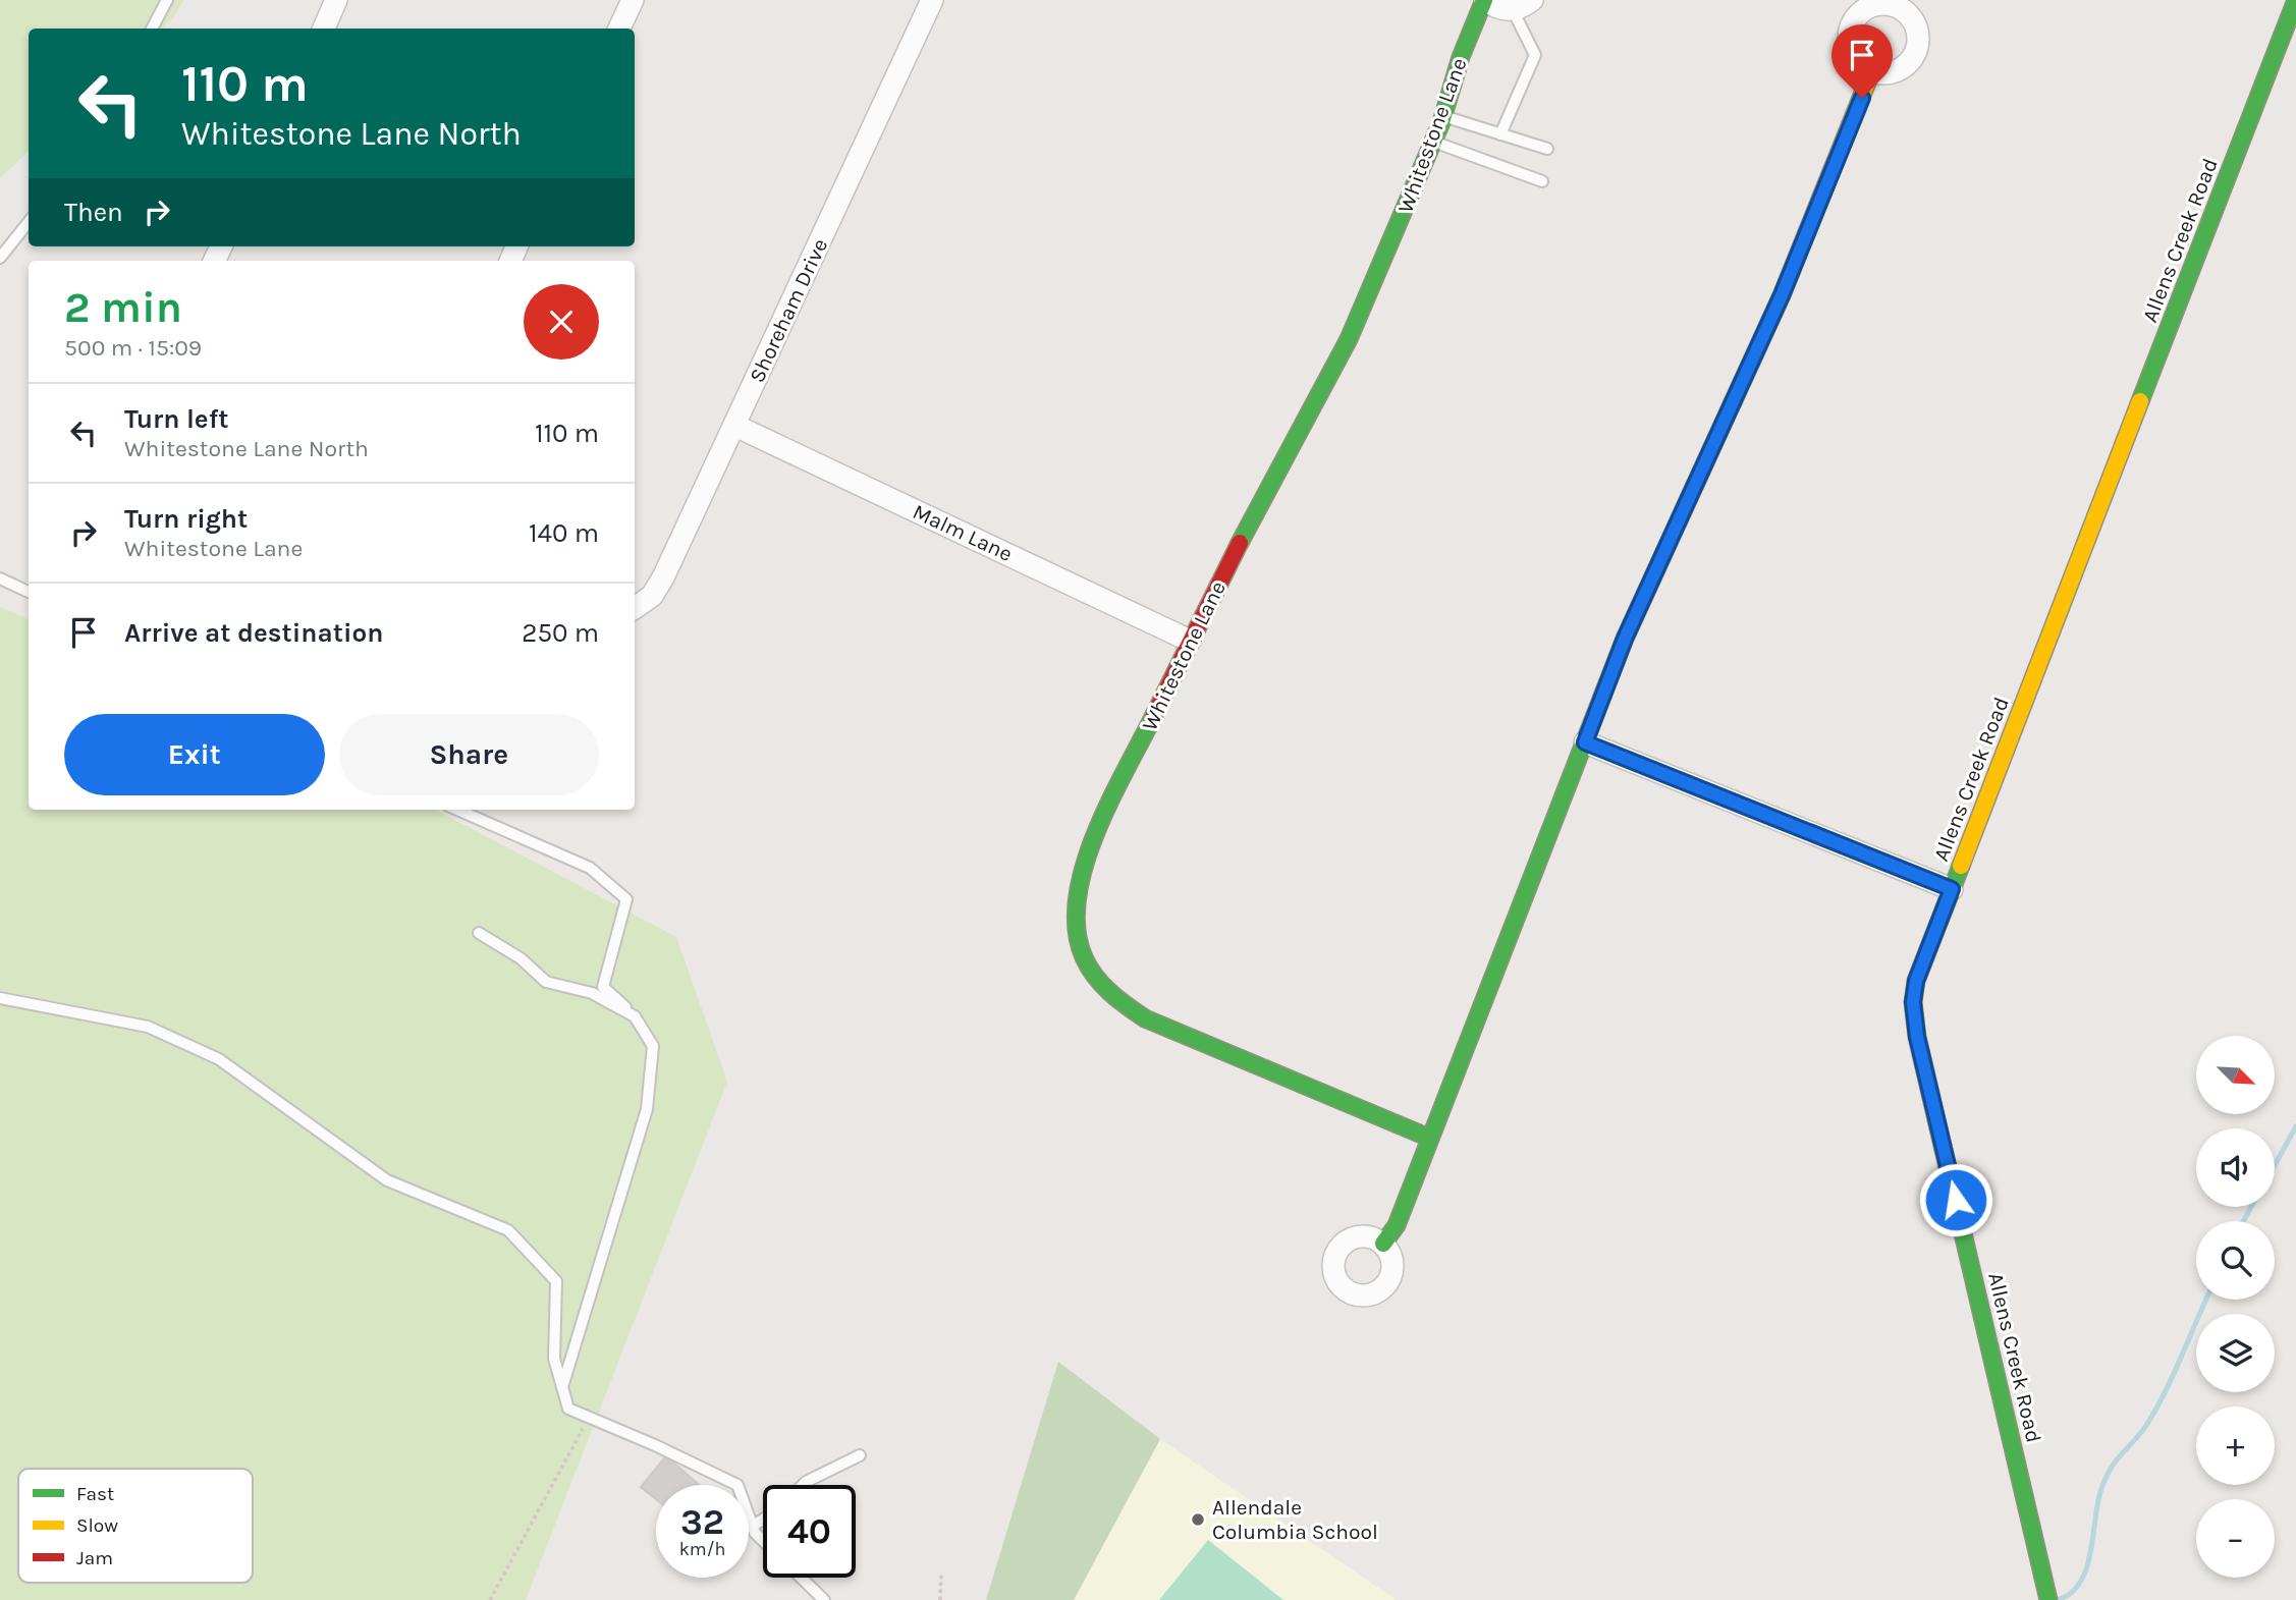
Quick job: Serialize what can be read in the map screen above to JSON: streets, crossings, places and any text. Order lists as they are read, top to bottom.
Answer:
{
  "streets": {
    "street": [
      "Whitestone Lane",
      "Allens Creek Road",
      "Shoreham Drive",
      "Malm Lane"
    ]
  },
  "crossings": [
    ["Whitestone Lane", "Malm Lane"],
    ["Shoreham Drive", "Malm Lane"]
  ],
  "places": ["Allendale Columbia School"],
  "legend": ["Fast", "Slow", "Jam"],
  "north": "bottom right",
  "page": {
    "turn": ["110 m", "Whitestone Lane North"],
    "then": "Then",
    "heading": ["2 min", "500 m · 15:09"],
    "list": [
      {
        "name": "Turn left",
        "note": "Whitestone Lane North",
        "value": "110 m"
      },
      {
        "name": "Turn right",
        "note": "Whitestone Lane",
        "value": "140 m"
      },
      {
        "name": "Arrive at destination",
        "value": "250 m"
      }
    ],
    "buttons": ["Exit", "Share"],
    "map_buttons": ["+", "−"],
    "speed": "32 km/h",
    "limit": "40"
  }
}
